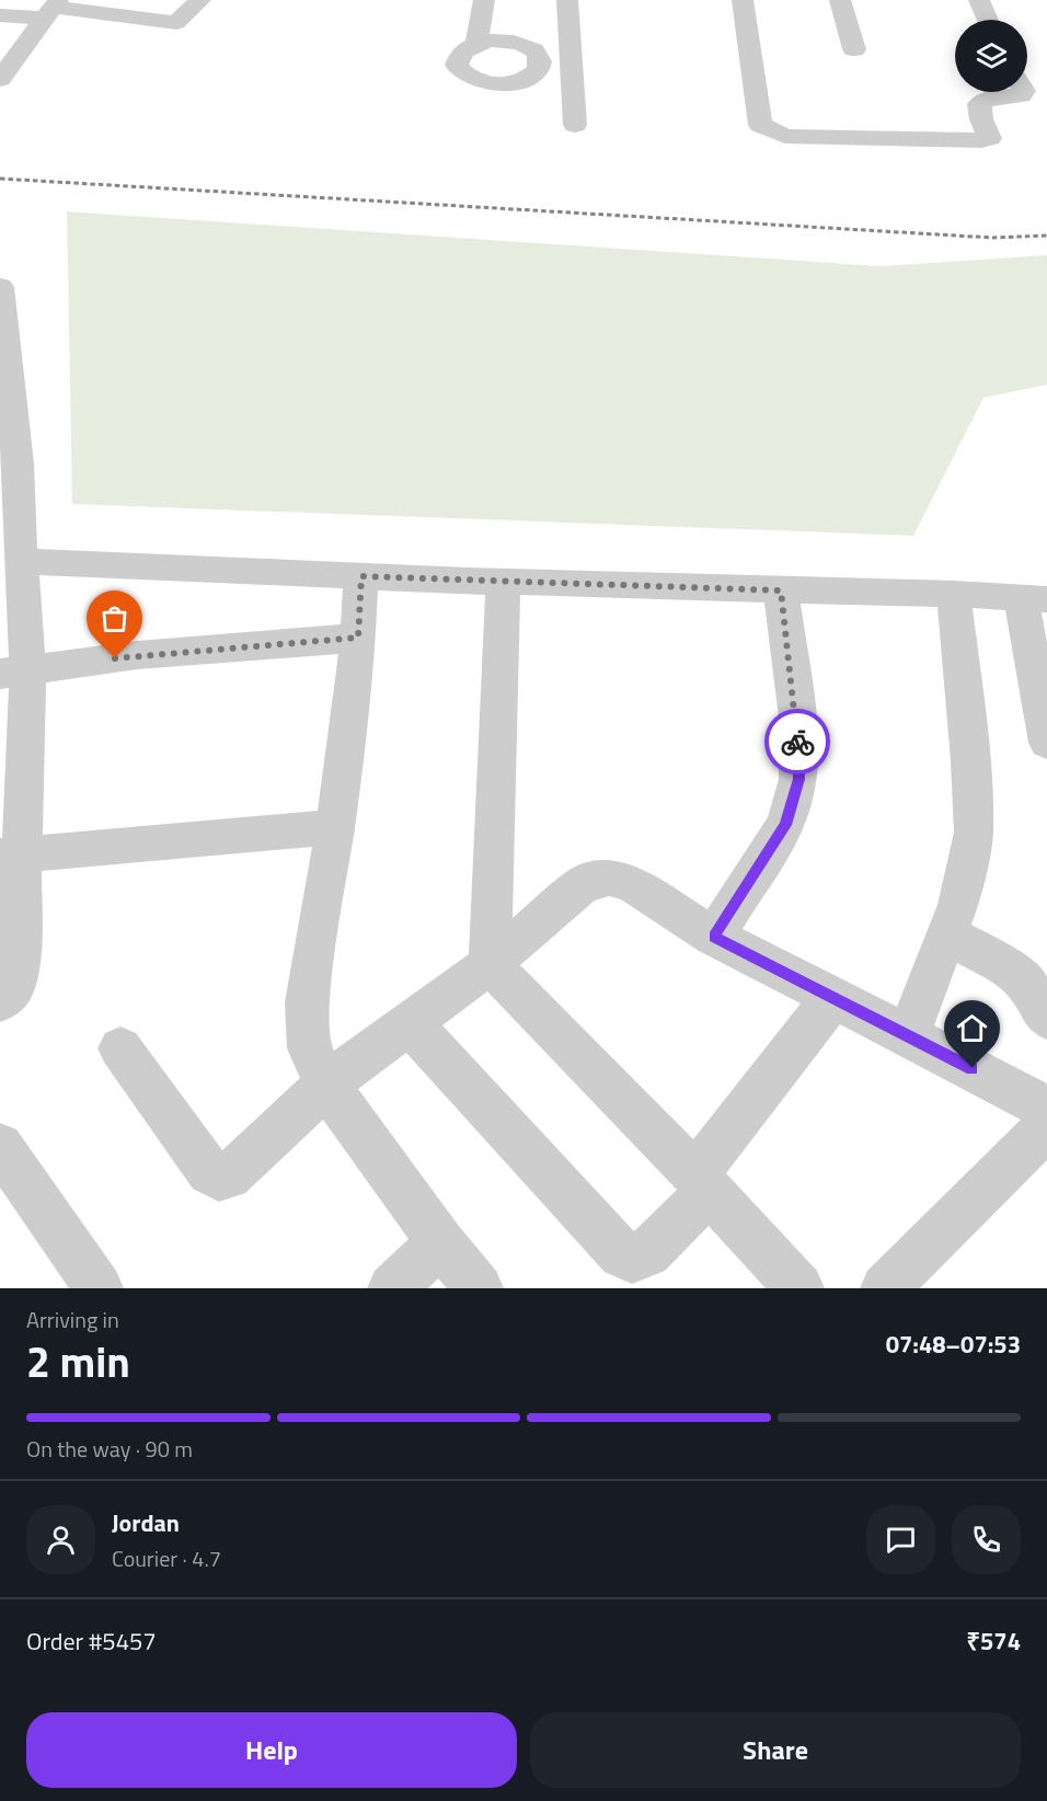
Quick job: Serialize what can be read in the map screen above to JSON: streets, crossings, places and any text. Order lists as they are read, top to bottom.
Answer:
{
  "page": {
    "heading": ["2 min", "Arriving in", "07:48–07:53"],
    "panel": [
      "Jordan",
      "Courier · 4.7",
      "Order #5457",
      "₹574"
    ],
    "bar": "On the way · 90 m",
    "buttons": ["Help", "Share"]
  }
}
